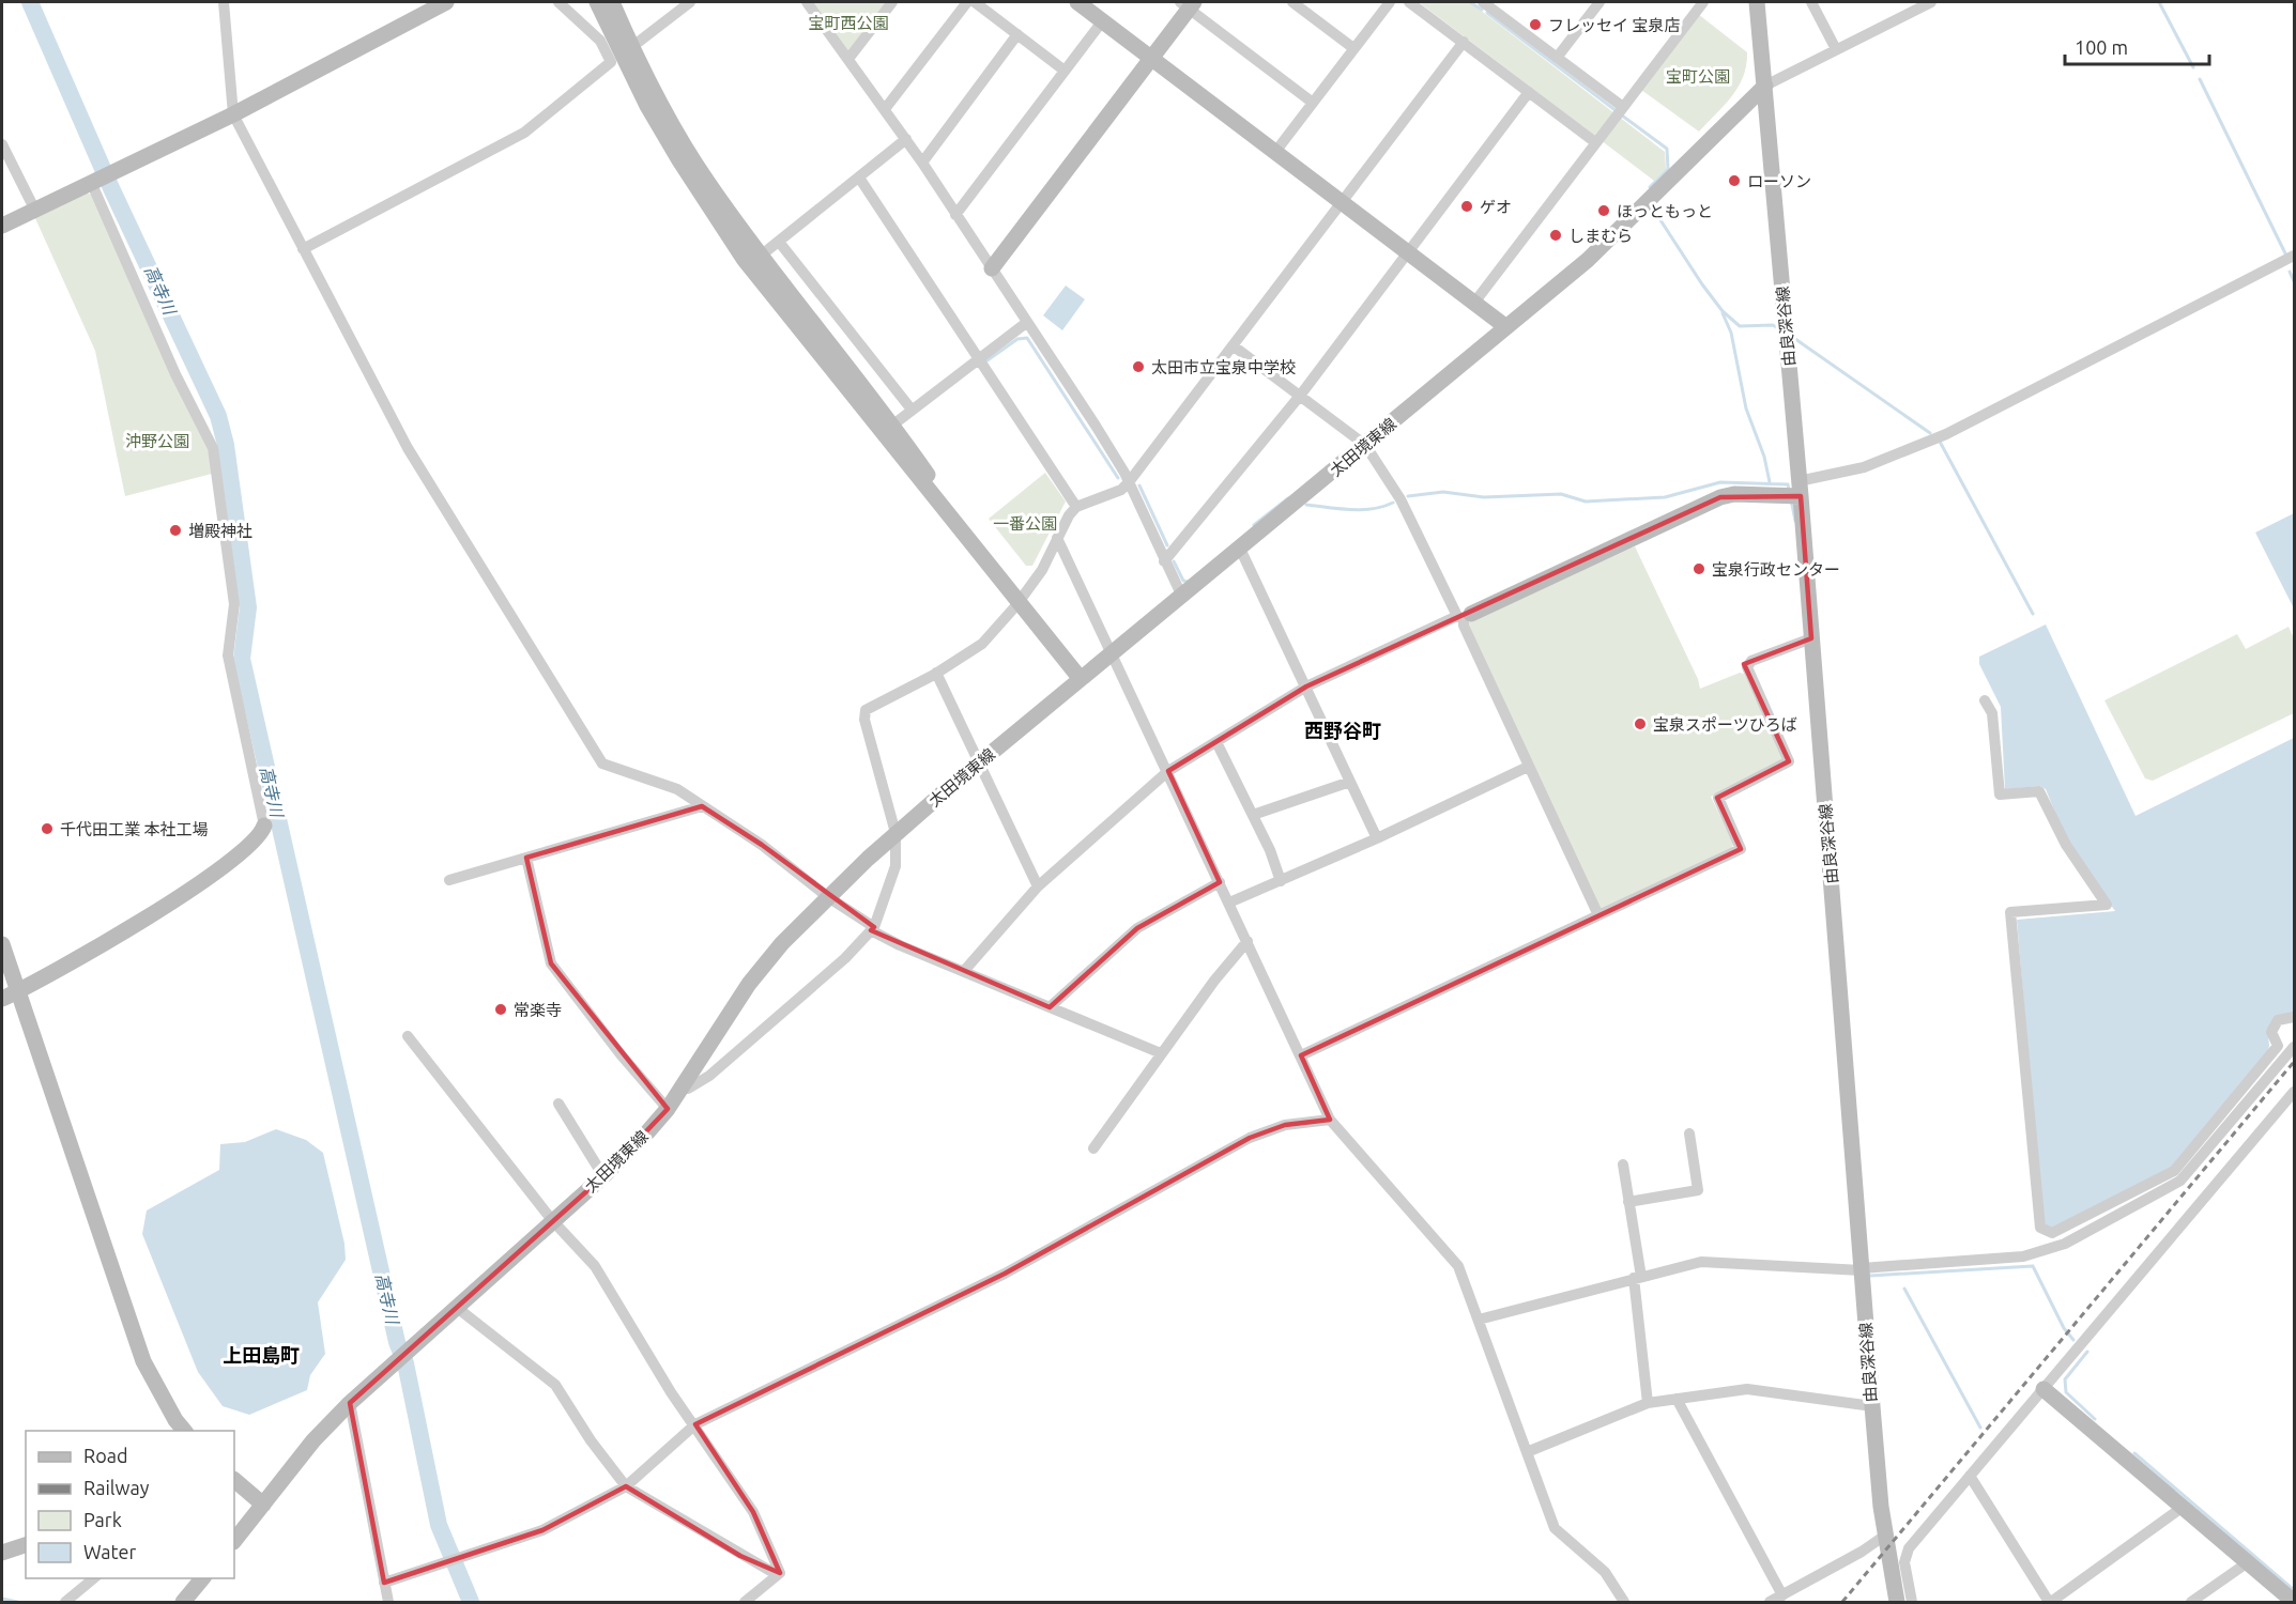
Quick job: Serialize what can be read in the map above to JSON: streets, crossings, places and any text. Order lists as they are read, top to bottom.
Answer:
{
  "streets": {
    "street": ["由良深谷線", "太田境東線"]
  },
  "crossings": [
    ["由良深谷線", "太田境東線"]
  ],
  "districts": ["西野谷町", "上田島町"],
  "water": ["高寺川"],
  "parks": [
    "宝町西公園",
    "宝町公園",
    "沖野公園",
    "一番公園"
  ],
  "places": [
    "フレッセイ 宝泉店",
    "ローソン",
    "ゲオ",
    "ほっともっと",
    "しまむら",
    "太田市立宝泉中学校",
    "増殿神社",
    "宝泉行政センター",
    "宝泉スポーツひろば",
    "千代田工業 本社工場",
    "常楽寺"
  ],
  "legend": [
    "Road",
    "Railway",
    "Park",
    "Water"
  ],
  "scale_bar": "100 m"
}
